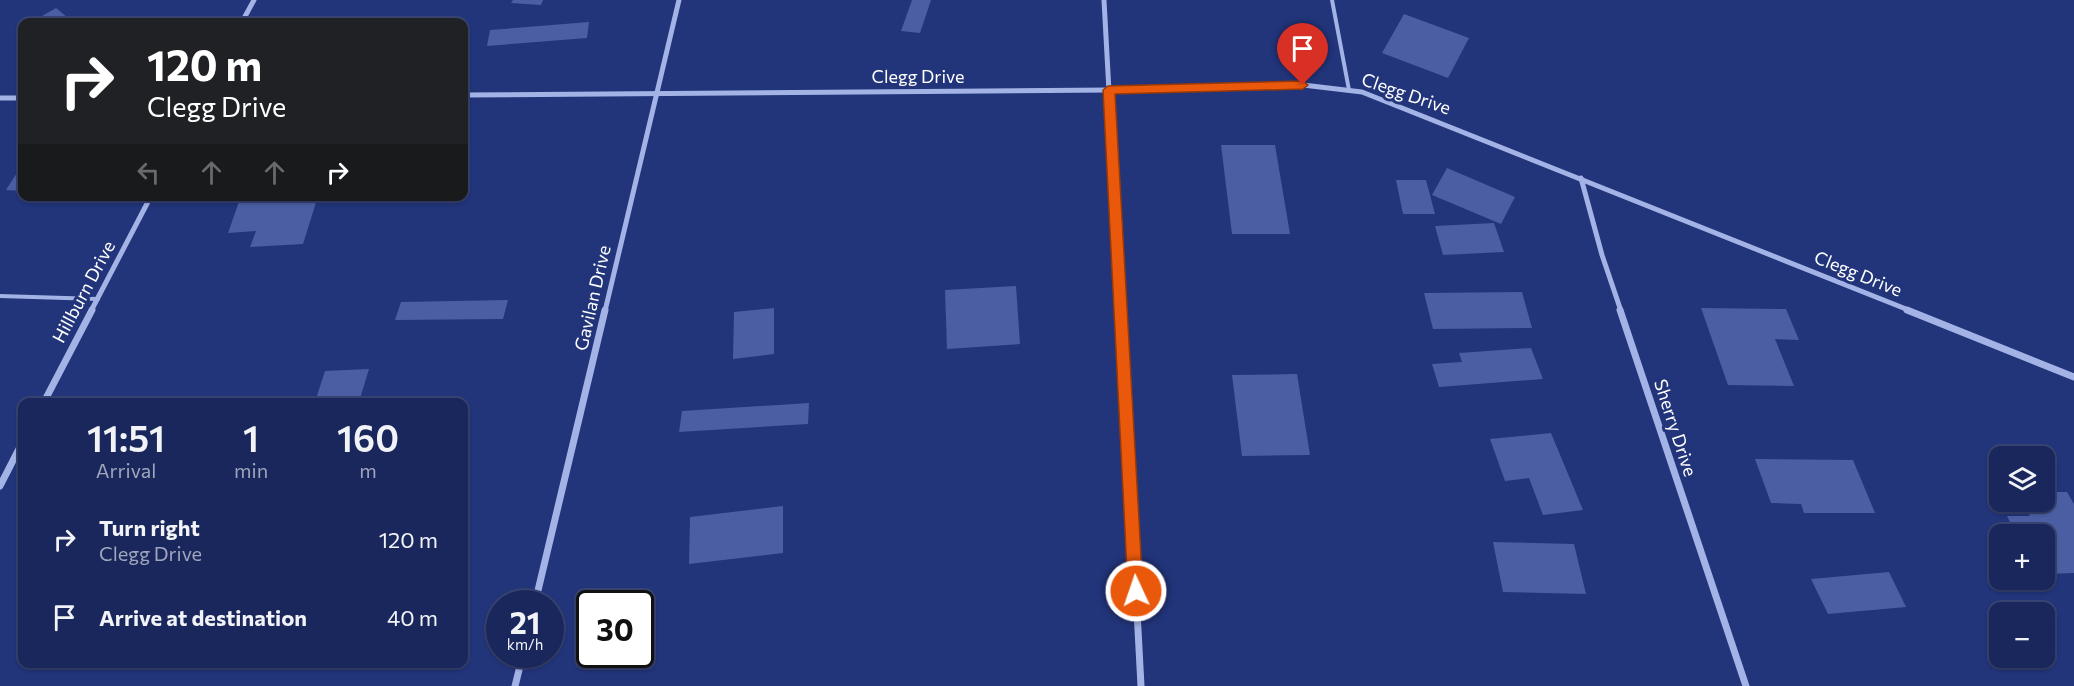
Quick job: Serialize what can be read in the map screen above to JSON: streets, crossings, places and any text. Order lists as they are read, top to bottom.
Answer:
{
  "streets": {
    "street": [
      "Clegg Drive",
      "Hillburn Drive",
      "Gavilan Drive",
      "Sherry Drive"
    ]
  },
  "crossings": [
    ["Clegg Drive", "Gavilan Drive"],
    ["Clegg Drive", "Sherry Drive"]
  ],
  "page": {
    "turn": ["120 m", "Clegg Drive"],
    "eta": [
      "11:51",
      "Arrival",
      "1",
      "min",
      "160",
      "m"
    ],
    "map_buttons": ["+", "−"],
    "list": [
      {
        "name": "Turn right",
        "note": "Clegg Drive",
        "value": "120 m"
      },
      {
        "name": "Arrive at destination",
        "value": "40 m"
      }
    ],
    "speed": "21 km/h",
    "limit": "30"
  }
}
